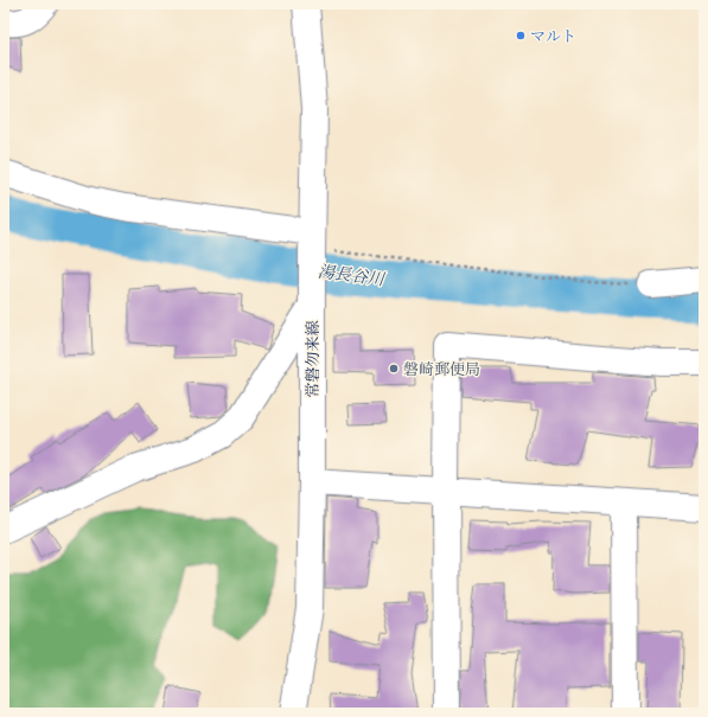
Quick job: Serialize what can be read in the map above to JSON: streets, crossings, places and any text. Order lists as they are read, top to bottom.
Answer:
{
  "streets": {
    "street": ["常磐勿来線"]
  },
  "water": ["湯長谷川"],
  "places": ["マルト", "磐崎郵便局"]
}
